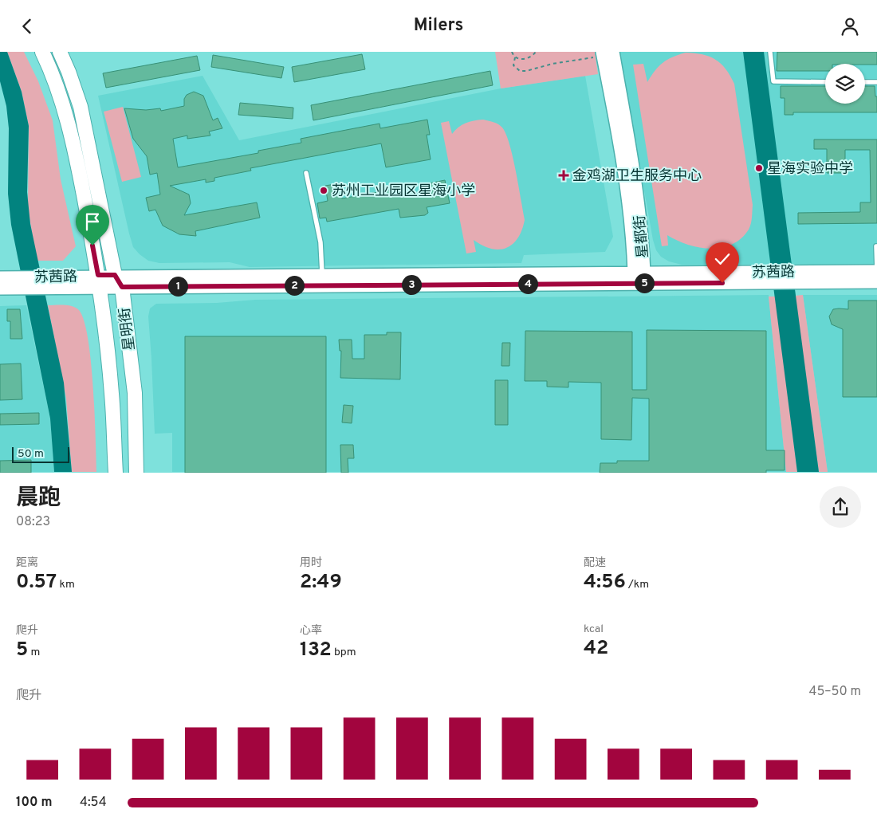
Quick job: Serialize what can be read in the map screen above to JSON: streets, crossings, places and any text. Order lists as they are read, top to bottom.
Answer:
{
  "streets": {
    "main road": ["星都街", "苏茜路", "星明街"]
  },
  "crossings": [
    ["星都街", "苏茜路"],
    ["苏茜路", "星明街"]
  ],
  "places": {
    "other": ["星海实验中学", "苏州工业园区星海小学"],
    "health": ["金鸡湖卫生服务中心"]
  },
  "scale_bar": "50 m",
  "page": {
    "header": "Milers",
    "pins": [
      "5",
      "4",
      "3",
      "2",
      "1"
    ],
    "scale": "50 m",
    "heading": ["晨跑", "08:23"],
    "stats": [
      ["距离", "0.57 km"],
      ["用时", "2:49"],
      ["配速", "4:56 /km"],
      ["爬升", "5 m"],
      ["心率", "132 bpm"],
      ["kcal", "42"]
    ],
    "chart": ["爬升", "45–50 m"],
    "list": [
      {
        "name": "100 m",
        "note": "4:54"
      }
    ]
  }
}
